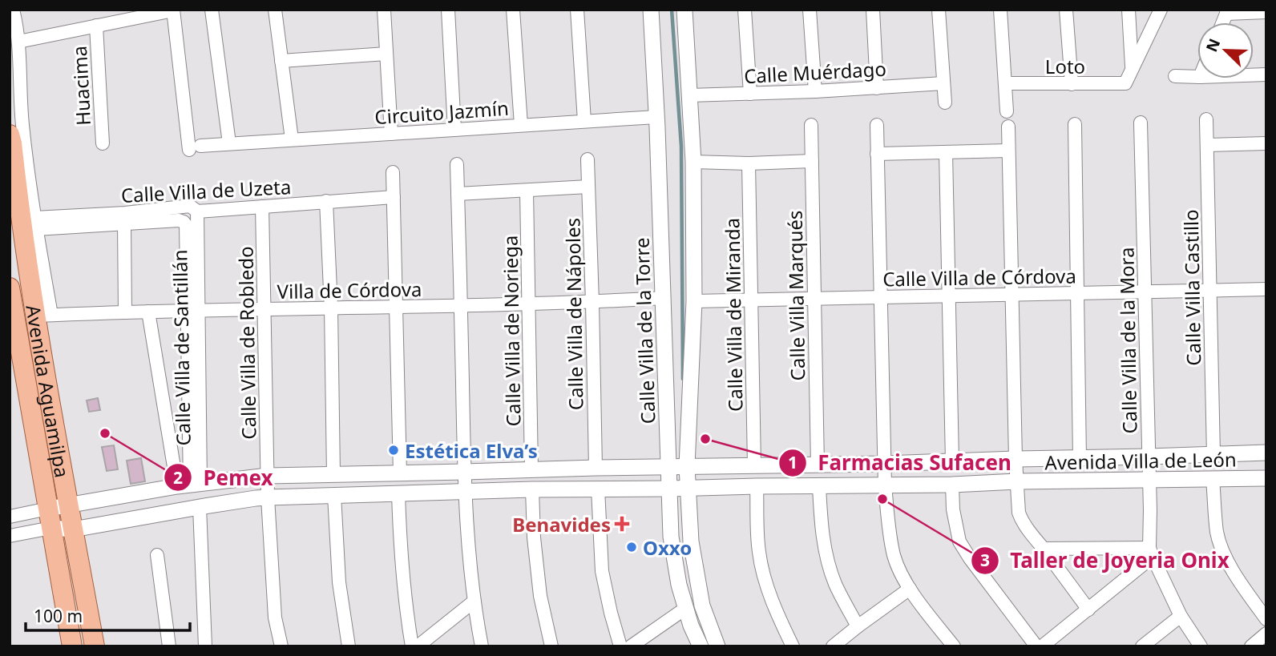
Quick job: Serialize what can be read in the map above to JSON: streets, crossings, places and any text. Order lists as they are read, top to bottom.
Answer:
{
  "streets": {
    "main road": ["Avenida Aguamilpa"],
    "street": [
      "Loto",
      "Calle Muérdago",
      "Huacima",
      "Circuito Jazmín",
      "Calle Villa de Uzeta",
      "Calle Villa de Córdova",
      "Calle Villa Castillo",
      "Villa de Córdova",
      "Calle Villa Marqués",
      "Calle Villa de Nápoles",
      "Calle Villa de Miranda",
      "Calle Villa de Noriega",
      "Calle Villa de la Torre",
      "Calle Villa de la Mora",
      "Calle Villa de Robledo",
      "Calle Villa de Santillán",
      "Avenida Villa de León"
    ]
  },
  "crossings": [
    ["Circuito Jazmín", "Calle Villa de la Torre"],
    ["Calle Villa de Uzeta", "Calle Villa de Robledo"],
    ["Calle Villa de Uzeta", "Calle Villa de Santillán"],
    ["Calle Villa de Uzeta", "Avenida Aguamilpa"],
    ["Calle Villa de Córdova", "Calle Villa Castillo"],
    ["Calle Villa de Córdova", "Calle Villa Marqués"],
    ["Calle Villa de Córdova", "Calle Villa de Miranda"],
    ["Calle Villa de Córdova", "Calle Villa de la Mora"],
    ["Calle Villa Castillo", "Avenida Villa de León"],
    ["Villa de Córdova", "Calle Villa de Nápoles"],
    ["Villa de Córdova", "Calle Villa de Noriega"],
    ["Villa de Córdova", "Calle Villa de la Torre"],
    ["Villa de Córdova", "Calle Villa de Robledo"],
    ["Villa de Córdova", "Calle Villa de Santillán"],
    ["Villa de Córdova", "Avenida Aguamilpa"],
    ["Calle Villa Marqués", "Avenida Villa de León"],
    ["Calle Villa de Nápoles", "Avenida Villa de León"],
    ["Calle Villa de Miranda", "Avenida Villa de León"],
    ["Calle Villa de Noriega", "Avenida Villa de León"],
    ["Calle Villa de la Torre", "Avenida Villa de León"],
    ["Calle Villa de la Mora", "Avenida Villa de León"],
    ["Calle Villa de Robledo", "Avenida Villa de León"],
    ["Calle Villa de Santillán", "Avenida Villa de León"],
    ["Avenida Aguamilpa", "Avenida Villa de León"]
  ],
  "places": {
    "other": [
      "Pemex",
      "Farmacias Sufacen",
      "Estética Elva’s",
      "Taller de Joyeria Onix",
      "Oxxo"
    ],
    "health": ["Benavides"]
  },
  "scale_bar": "100 m",
  "north": "top left"
}
